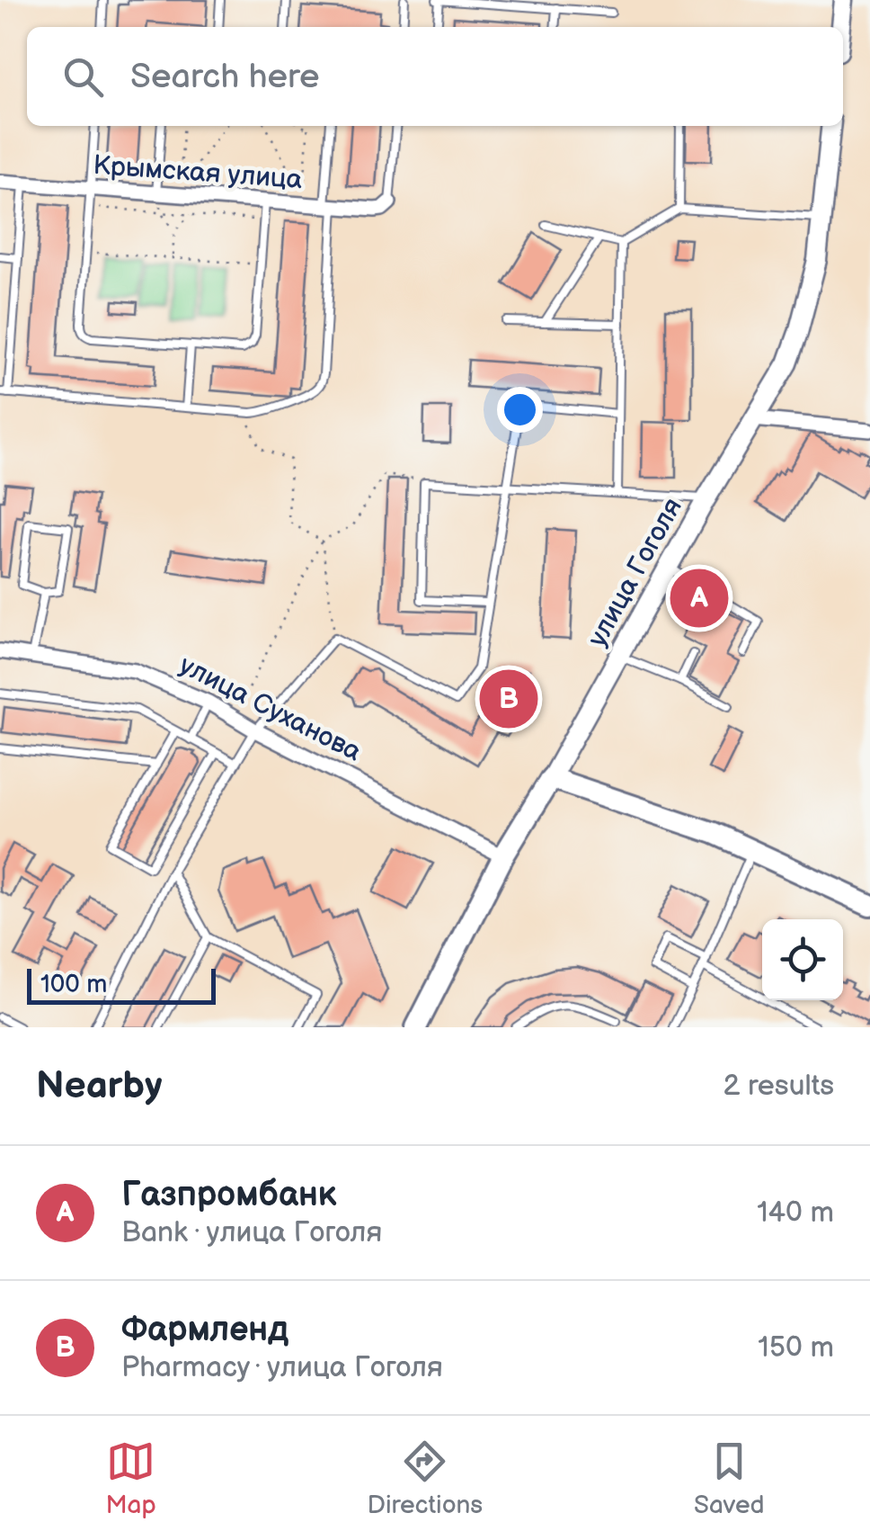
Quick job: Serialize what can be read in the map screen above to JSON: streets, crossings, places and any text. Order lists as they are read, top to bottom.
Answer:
{
  "streets": {
    "main road": ["улица Гоголя"],
    "street": ["Крымская улица", "улица Суханова"]
  },
  "crossings": [
    ["улица Гоголя", "улица Суханова"]
  ],
  "scale_bar": "100 m",
  "page": {
    "search": "Search here",
    "pins": ["A", "B"],
    "scale": "100 m",
    "heading": ["Nearby", "2 results"],
    "list": [
      {
        "mark": "A",
        "name": "Газпромбанк",
        "note": "Bank · улица Гоголя",
        "value": "140 m"
      },
      {
        "mark": "B",
        "name": "Фармленд",
        "note": "Pharmacy · улица Гоголя",
        "value": "150 m"
      }
    ],
    "nav": ["Map", "Directions", "Saved"]
  }
}
